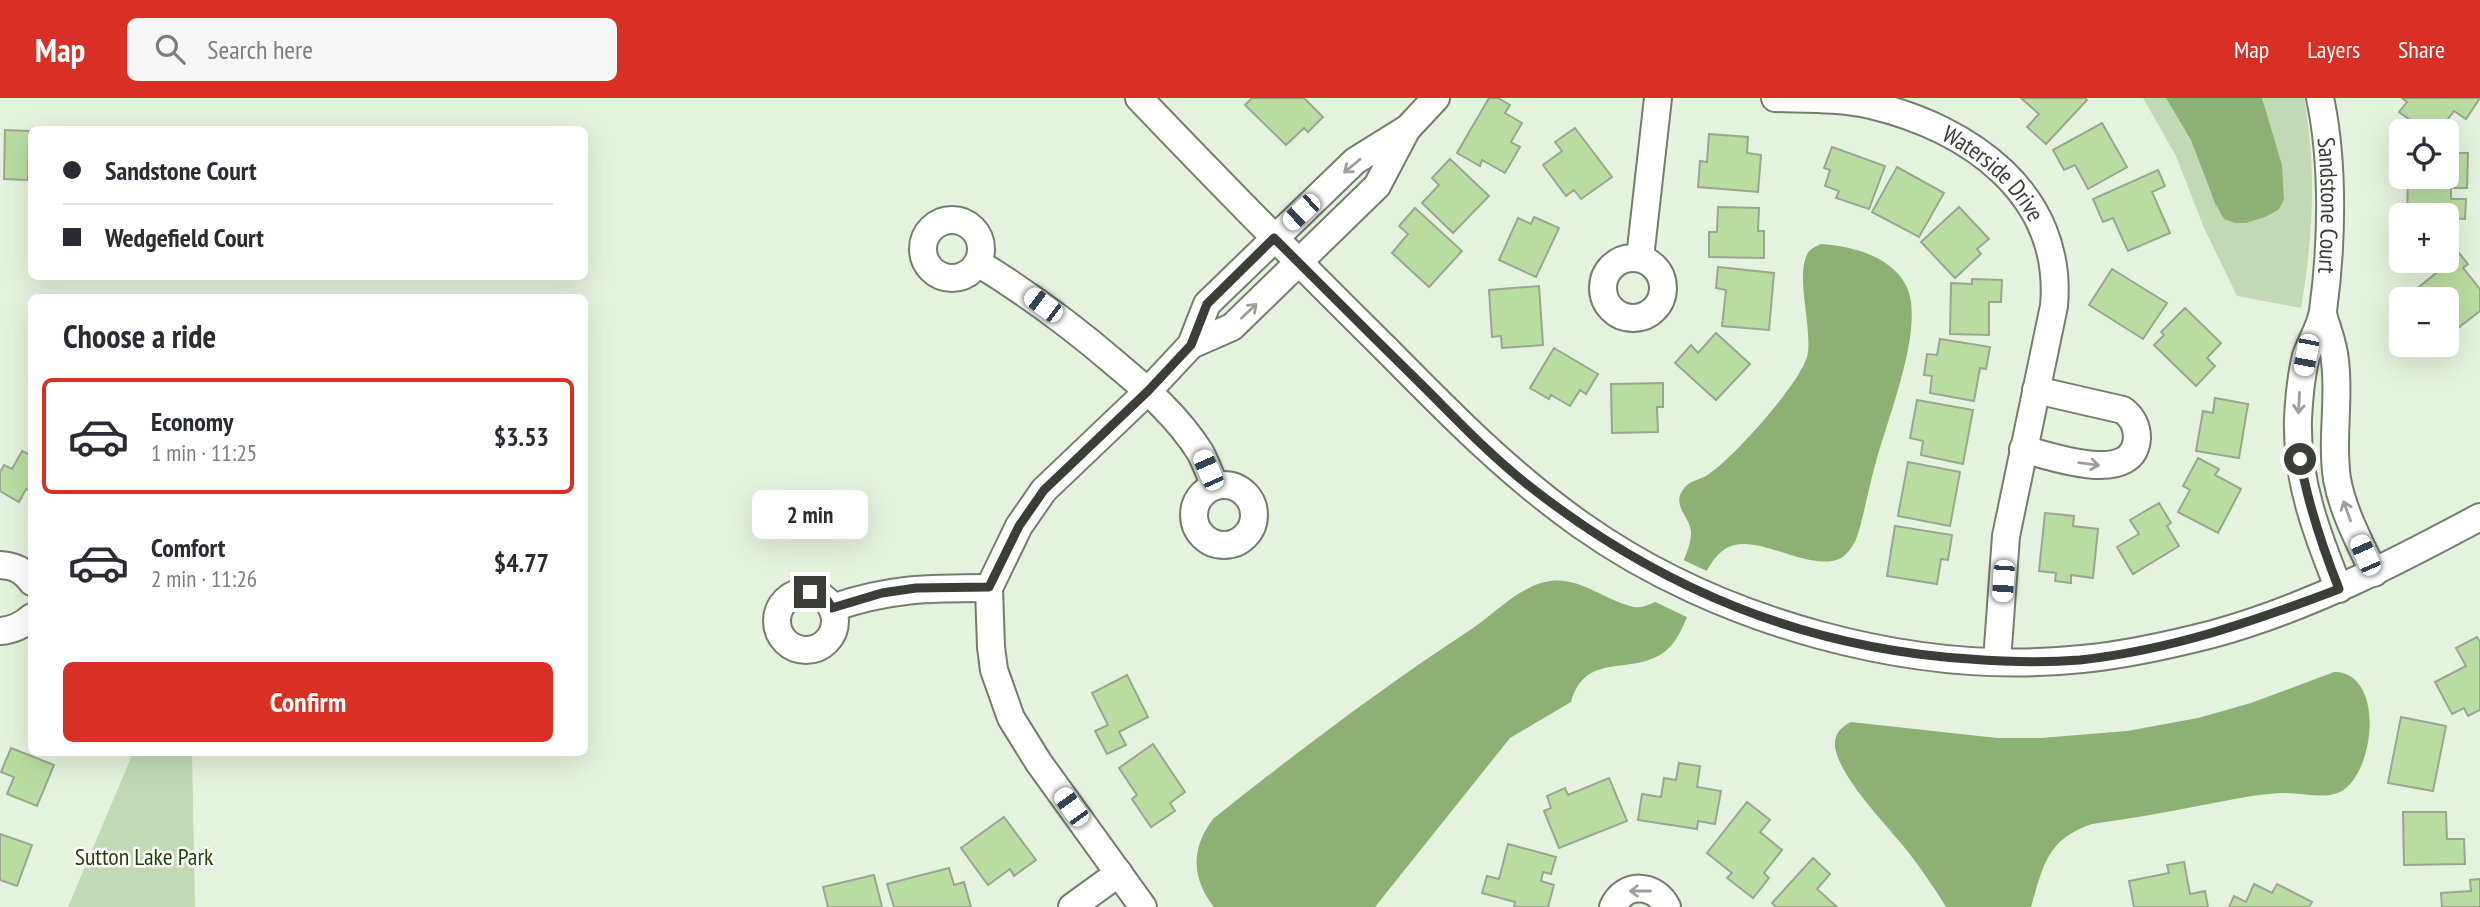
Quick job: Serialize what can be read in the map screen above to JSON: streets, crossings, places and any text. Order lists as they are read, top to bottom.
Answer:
{
  "streets": {
    "street": ["Waterside Drive", "Sandstone Court"]
  },
  "parks": ["Sutton Lake Park"],
  "page": {
    "header": "Map",
    "search": "Search here",
    "nav": ["Map", "Layers", "Share"],
    "map_buttons": ["+", "−"],
    "banner": ["Sandstone Court", "Wedgefield Court"],
    "heading": "Choose a ride",
    "list": [
      {
        "name": "Economy",
        "note": "1 min · 11:25",
        "value": "$3.53"
      },
      {
        "name": "Comfort",
        "note": "2 min · 11:26",
        "value": "$4.77"
      }
    ],
    "bubble": "2 min",
    "buttons": "Confirm"
  }
}
